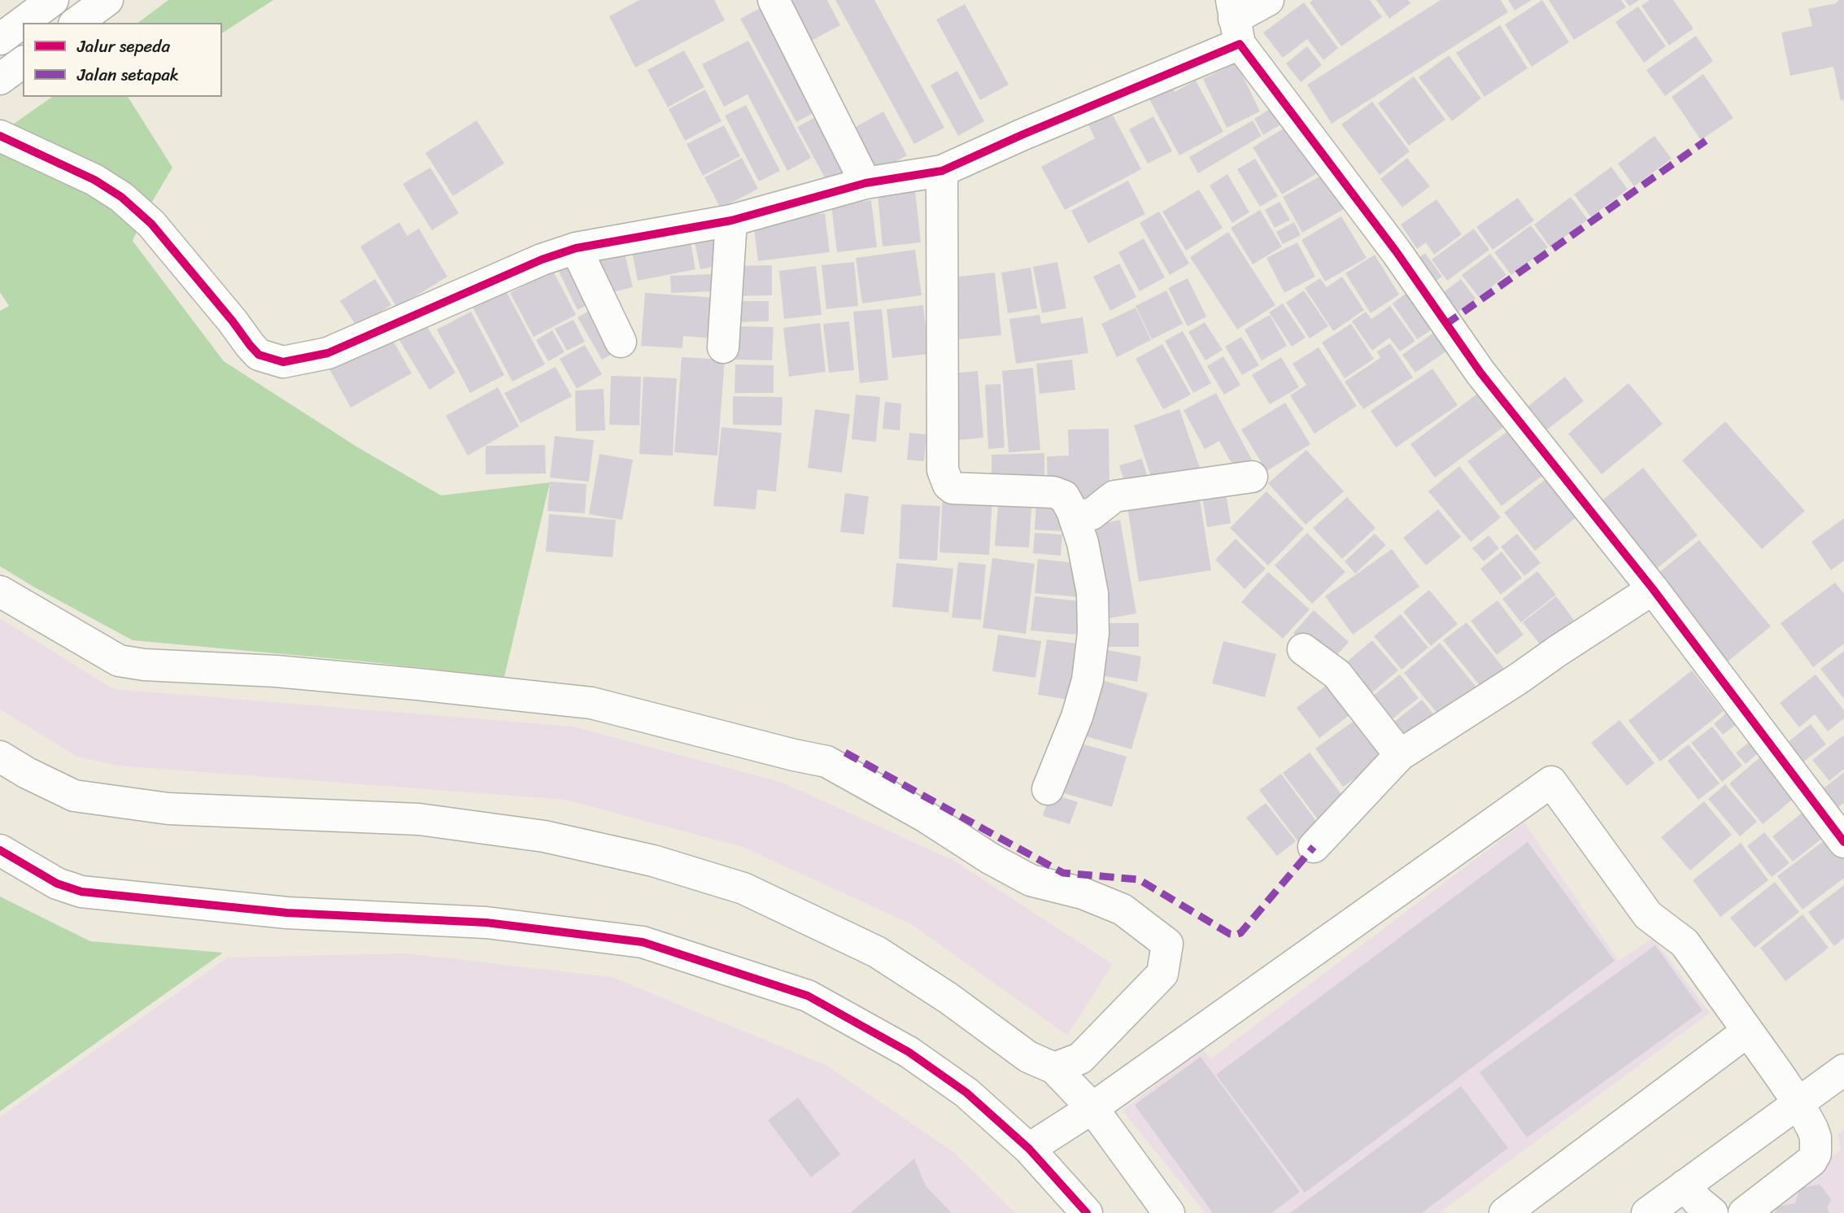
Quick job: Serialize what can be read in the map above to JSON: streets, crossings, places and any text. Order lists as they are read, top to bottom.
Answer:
{
  "legend": ["Jalur sepeda", "Jalan setapak"]
}
